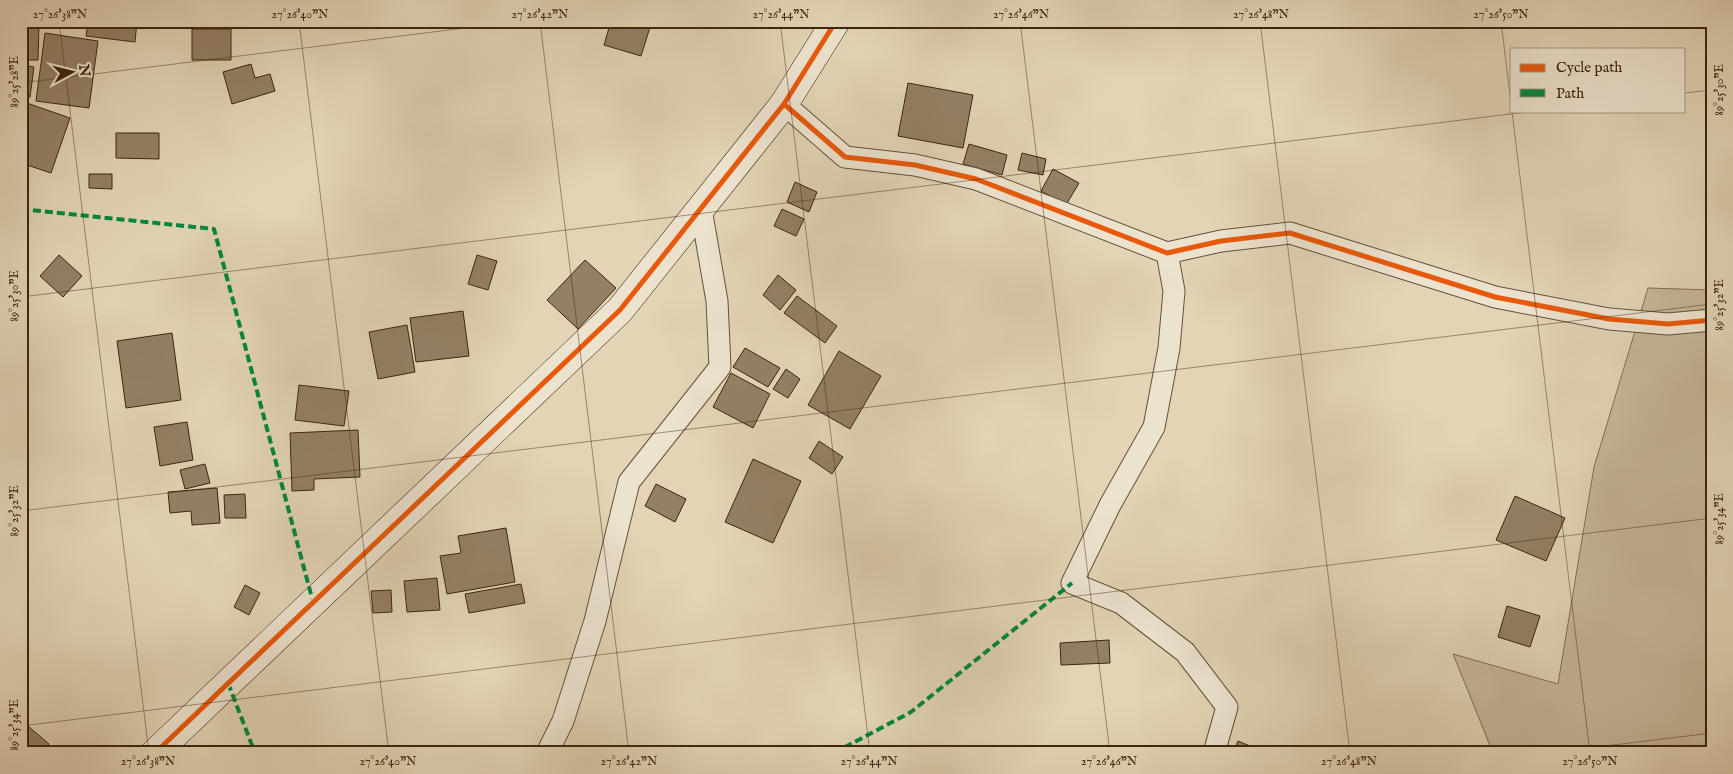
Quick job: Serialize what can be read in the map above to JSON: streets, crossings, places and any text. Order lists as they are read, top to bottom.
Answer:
{
  "legend": ["Cycle path", "Path"],
  "north": "right",
  "coordinates": [
    "27°26'38\"N",
    "27°26'40\"N",
    "27°26'42\"N",
    "27°26'44\"N",
    "27°26'46\"N",
    "27°26'48\"N",
    "27°26'50\"N",
    "89°25'28\"E",
    "89°25'30\"E",
    "89°25'32\"E",
    "89°25'34\"E"
  ]
}
